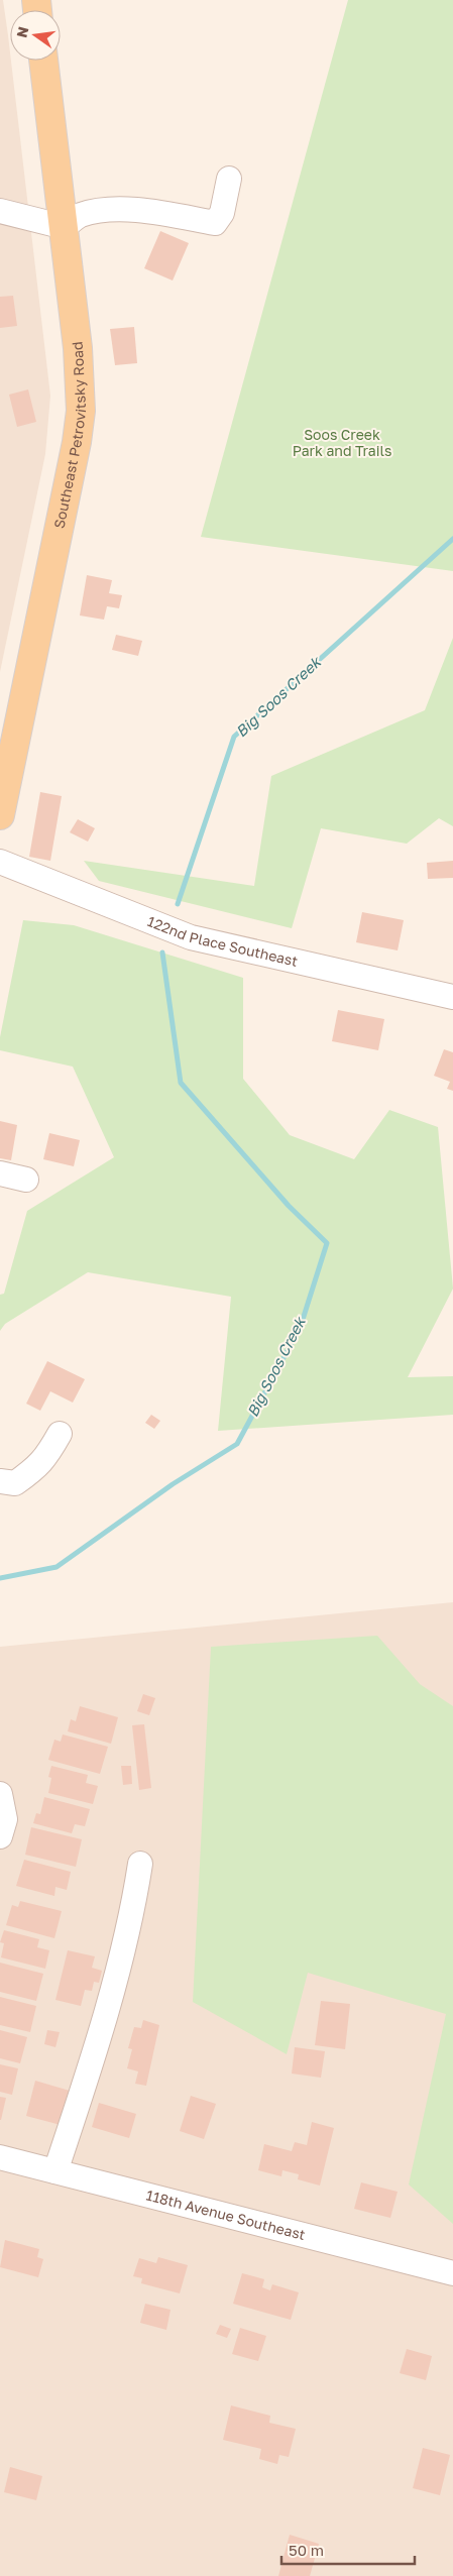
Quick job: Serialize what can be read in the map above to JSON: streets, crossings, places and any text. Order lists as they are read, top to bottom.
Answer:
{
  "streets": {
    "main road": ["Southeast Petrovitsky Road"],
    "street": ["122nd Place Southeast", "118th Avenue Southeast"]
  },
  "water": ["Big Soos Creek"],
  "parks": ["Soos Creek Park and Trails"],
  "scale_bar": "50 m",
  "north": "left"
}
